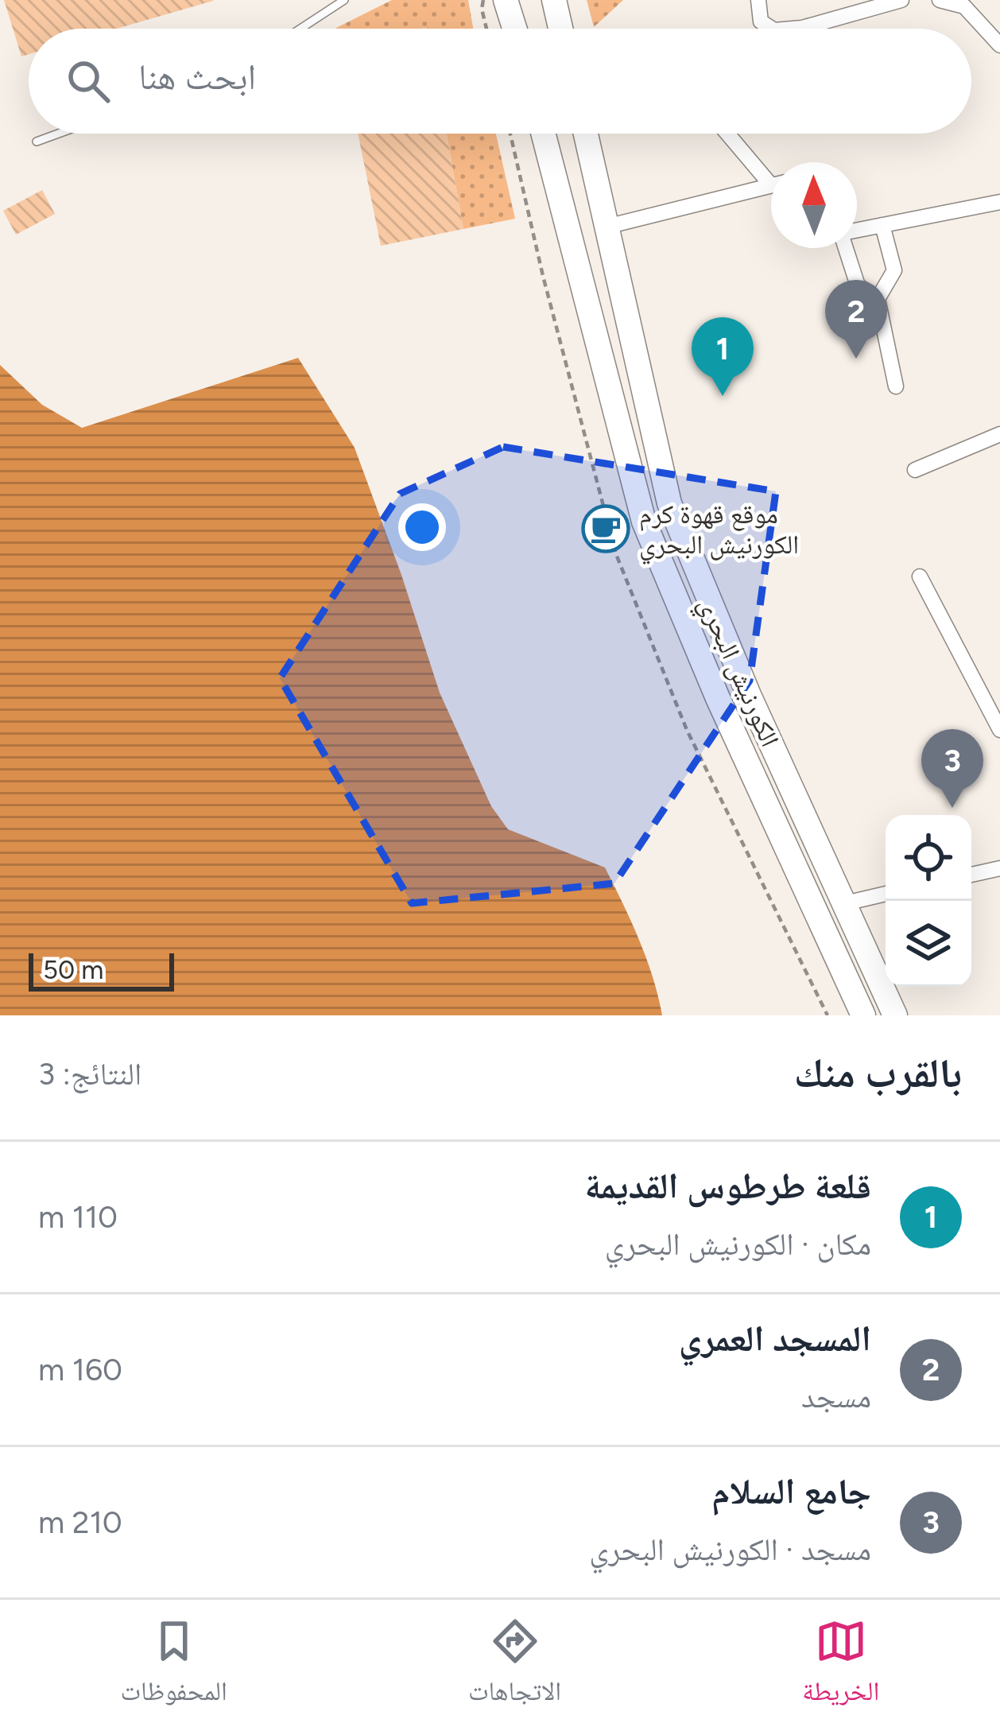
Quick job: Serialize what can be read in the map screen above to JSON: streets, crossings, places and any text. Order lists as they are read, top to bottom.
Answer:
{
  "streets": {
    "main road": ["الكورنيش البحري"]
  },
  "places": {
    "cafe": ["موقع قهوة كرم الكورنيش البحري"]
  },
  "scale_bar": "50 m",
  "north": "top",
  "page": {
    "search": "ابحث هنا",
    "pins": ["2", "1", "3"],
    "scale": "50 m",
    "heading": ["بالقرب منك", "النتائج: 3"],
    "list": [
      {
        "mark": "1",
        "name": "قلعة طرطوس القديمة",
        "note": "مكان · الكورنيش البحري",
        "value": "110 m"
      },
      {
        "mark": "2",
        "name": "المسجد العمري",
        "note": "مسجد",
        "value": "160 m"
      },
      {
        "mark": "3",
        "name": "جامع السلام",
        "note": "مسجد · الكورنيش البحري",
        "value": "210 m"
      }
    ],
    "nav": ["الخريطة", "الاتجاهات", "المحفوظات"]
  }
}
